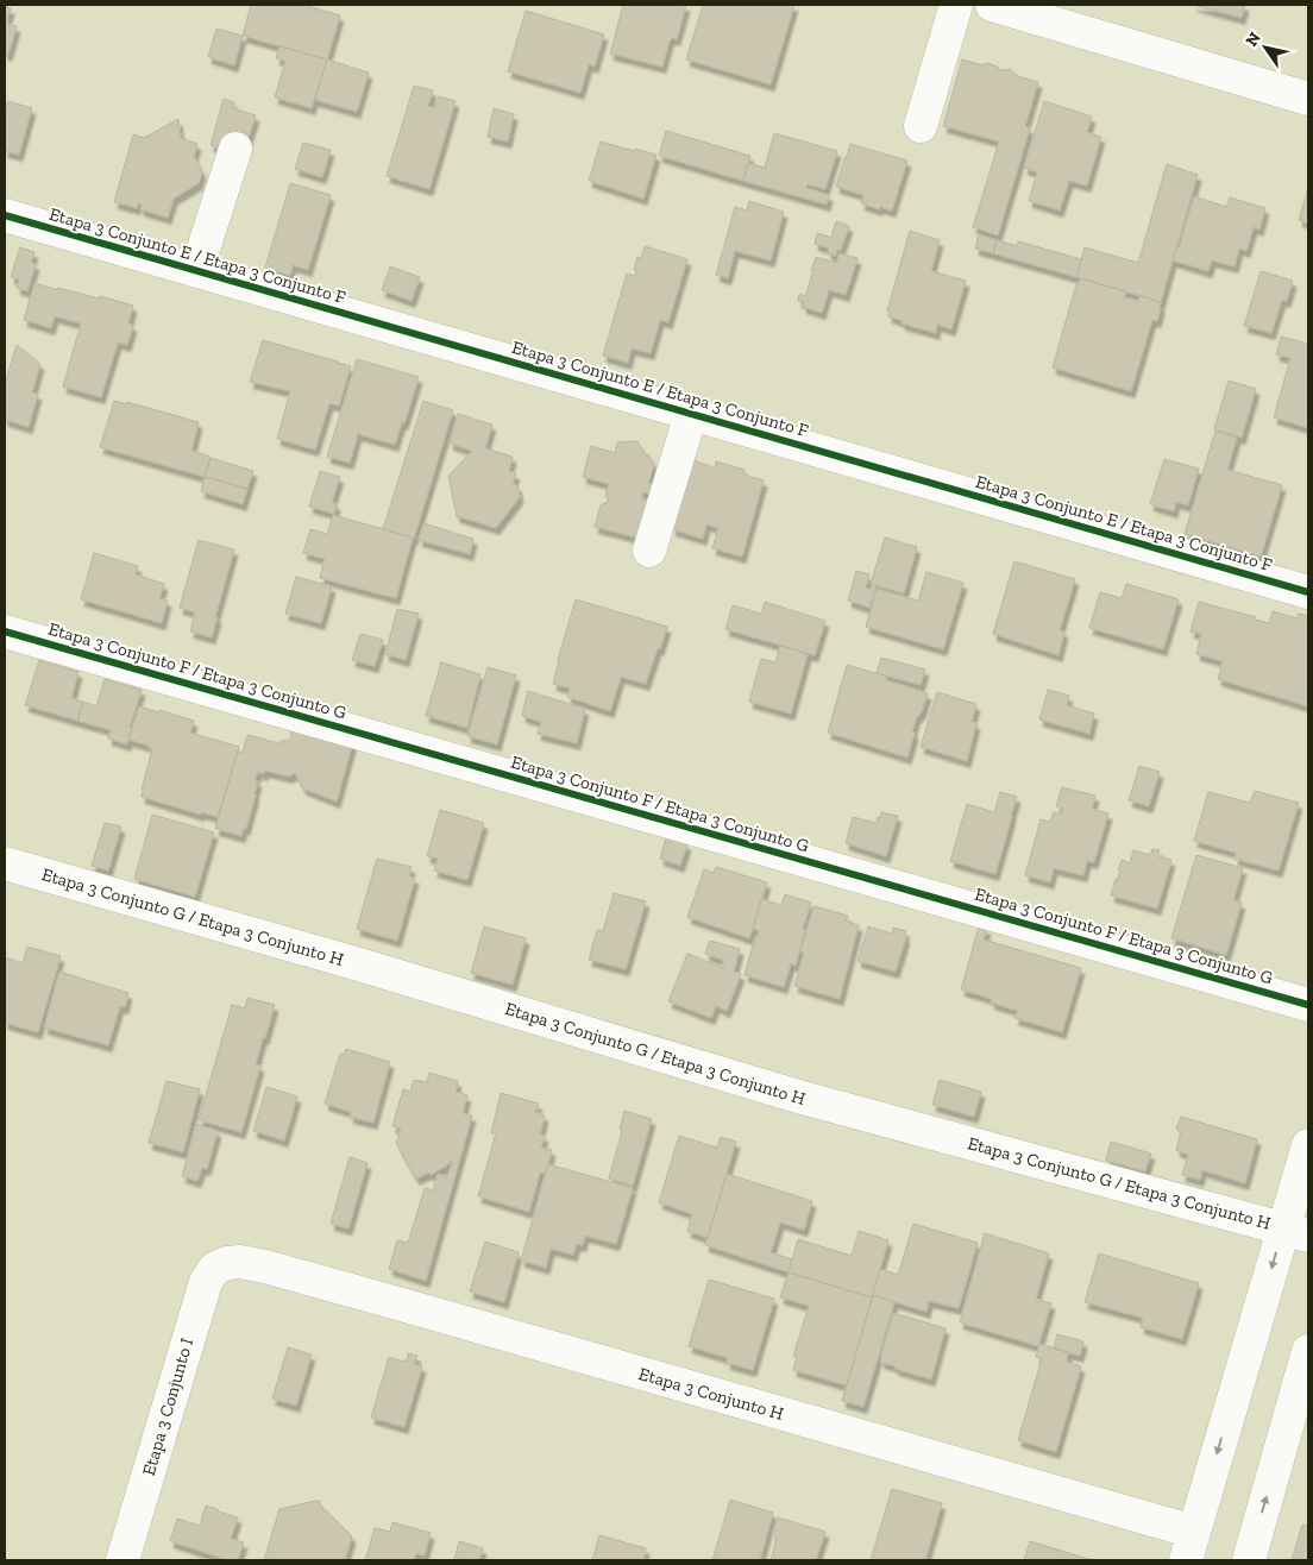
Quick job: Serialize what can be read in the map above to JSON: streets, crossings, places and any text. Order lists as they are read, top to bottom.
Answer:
{
  "streets": {
    "street": [
      "Etapa 3 Conjunto E / Etapa 3 Conjunto F",
      "Etapa 3 Conjunto F / Etapa 3 Conjunto G",
      "Etapa 3 Conjunto G / Etapa 3 Conjunto H",
      "Etapa 3 Conjunto H",
      "Etapa 3 Conjunto I"
    ]
  },
  "crossings": [
    ["Etapa 3 Conjunto H", "Etapa 3 Conjunto I"]
  ],
  "north": "top left"
}
